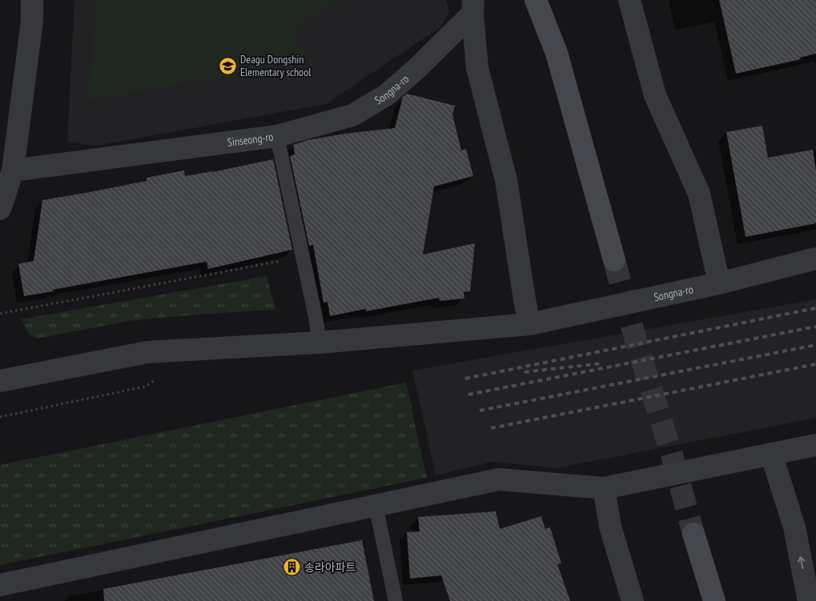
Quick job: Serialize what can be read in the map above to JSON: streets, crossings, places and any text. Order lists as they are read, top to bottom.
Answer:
{
  "streets": {
    "street": ["Songna-ro", "Sinseong-ro"]
  },
  "crossings": [
    ["Songna-ro", "Sinseong-ro"]
  ],
  "places": {
    "school or university": ["Deagu Dongshin Elementary school"],
    "building": ["송라아파트"]
  }
}
